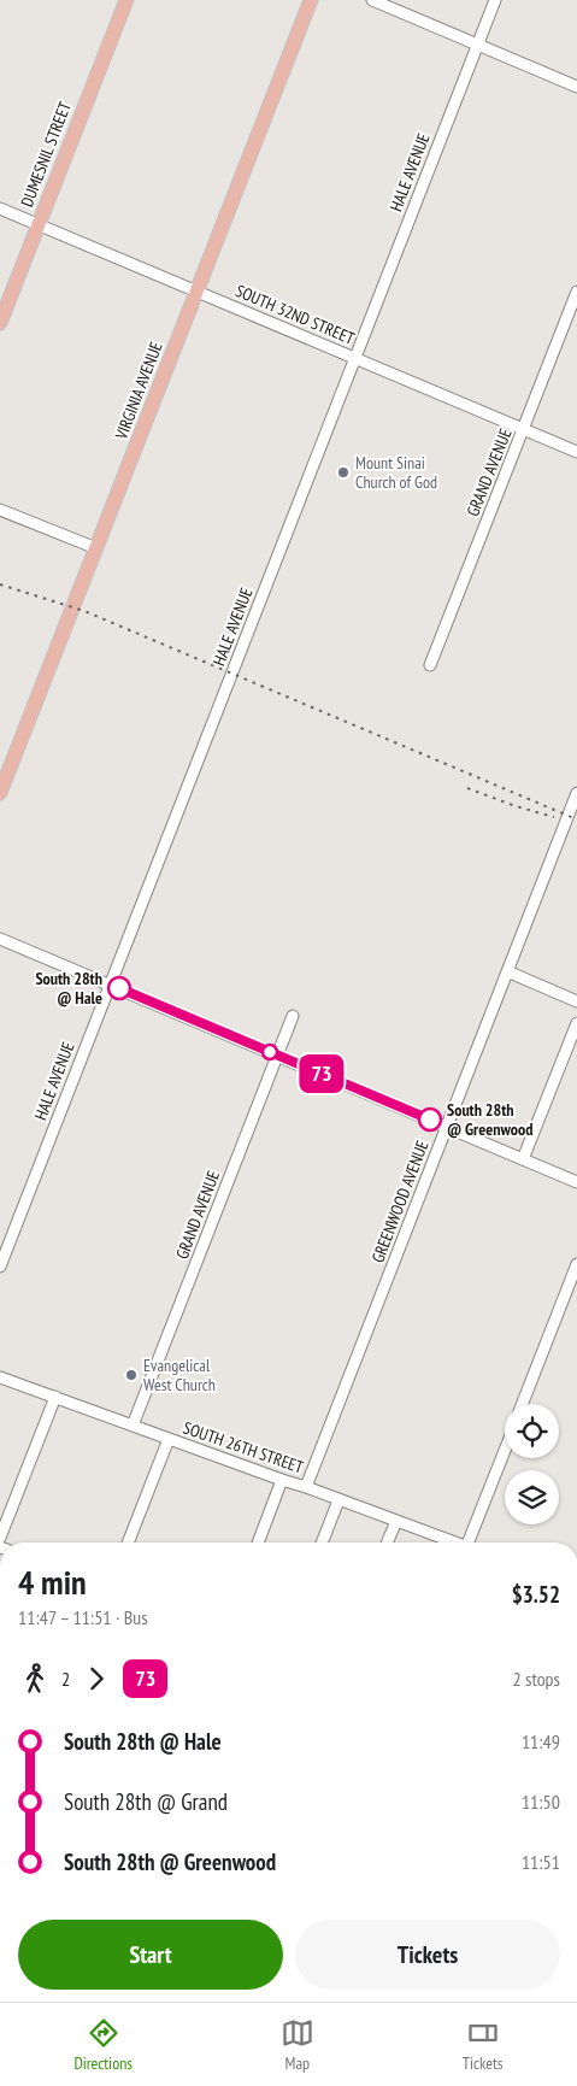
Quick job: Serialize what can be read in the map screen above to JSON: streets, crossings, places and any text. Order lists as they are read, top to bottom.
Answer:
{
  "streets": {
    "main road": ["DUMESNIL STREET", "VIRGINIA AVENUE"],
    "street": [
      "HALE AVENUE",
      "SOUTH 32ND STREET",
      "GRAND AVENUE",
      "GREENWOOD AVENUE",
      "SOUTH 26TH STREET"
    ]
  },
  "crossings": [
    ["DUMESNIL STREET", "SOUTH 32ND STREET"],
    ["HALE AVENUE", "SOUTH 32ND STREET"],
    ["SOUTH 32ND STREET", "VIRGINIA AVENUE"],
    ["SOUTH 32ND STREET", "GRAND AVENUE"],
    ["GRAND AVENUE", "SOUTH 26TH STREET"],
    ["GREENWOOD AVENUE", "SOUTH 26TH STREET"]
  ],
  "places": [
    "Mount Sinai Church of God",
    "South 28th @ Hale",
    "South 28th @ Greenwood",
    "Evangelical West Church"
  ],
  "lines": ["bus line 73"],
  "page": {
    "on_map": "73",
    "heading": ["4 min", "11:47 – 11:51 · Bus", "$3.52"],
    "legs": ["2", "73", "2 stops"],
    "list": [
      {
        "name": "South 28th @ Hale",
        "value": "11:49"
      },
      {
        "name": "South 28th @ Grand",
        "value": "11:50"
      },
      {
        "name": "South 28th @ Greenwood",
        "value": "11:51"
      }
    ],
    "buttons": ["Start", "Tickets"],
    "tabs": ["Directions", "Map", "Tickets"]
  }
}
